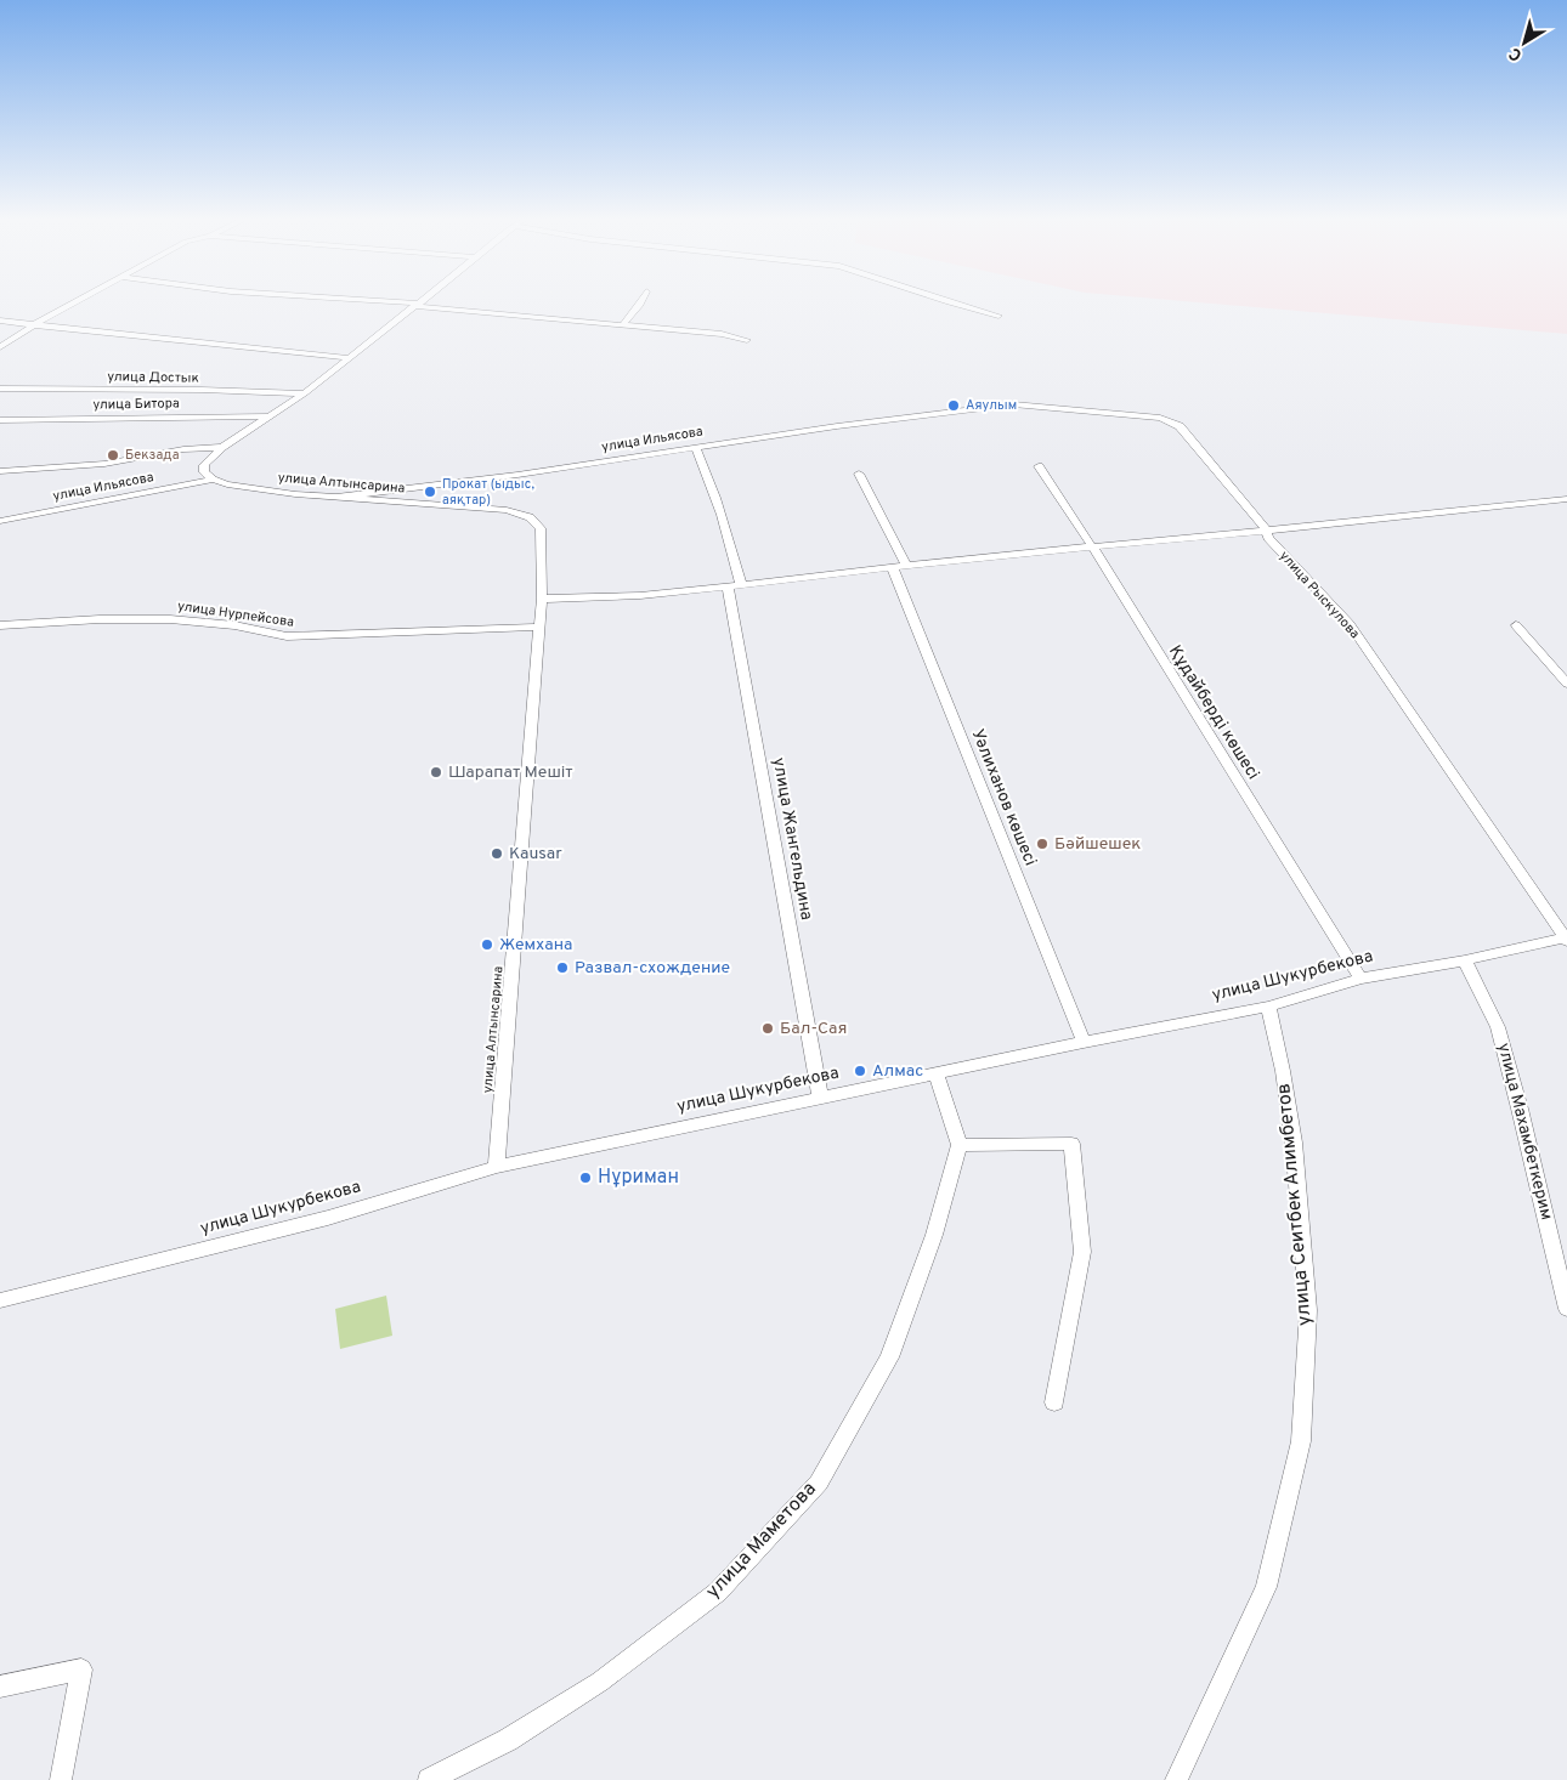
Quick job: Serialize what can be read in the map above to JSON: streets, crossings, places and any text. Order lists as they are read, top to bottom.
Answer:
{
  "streets": {
    "street": [
      "улица Достык",
      "улица Битора",
      "улица Ильясова",
      "улица Алтынсарина",
      "улица Рыскулова",
      "улица Нурпейсова",
      "Құдайберді көшесі",
      "Уәлиханов көшесі",
      "улица Жангельдина",
      "улица Шукурбекова",
      "улица Махамбеткерим",
      "улица Сеитбек Алимбетов",
      "улица Маметова"
    ]
  },
  "crossings": [
    ["улица Ильясова", "улица Алтынсарина"],
    ["улица Ильясова", "улица Рыскулова"],
    ["улица Ильясова", "улица Жангельдина"],
    ["улица Алтынсарина", "улица Нурпейсова"],
    ["улица Алтынсарина", "улица Шукурбекова"],
    ["улица Рыскулова", "улица Шукурбекова"],
    ["Құдайберді көшесі", "улица Шукурбекова"],
    ["Уәлиханов көшесі", "улица Шукурбекова"],
    ["улица Жангельдина", "улица Шукурбекова"],
    ["улица Шукурбекова", "улица Махамбеткерим"],
    ["улица Шукурбекова", "улица Сеитбек Алимбетов"]
  ],
  "places": [
    "Аяулым",
    "Бекзада",
    "Прокат (ыдыс, аяқтар)",
    "Шарапат Мешіт",
    "Бәйшешек",
    "Kausar",
    "Жемхана",
    "Развал-схождение",
    "Бал-Сая",
    "Алмас",
    "Нұриман"
  ],
  "north": "bottom left"
}
